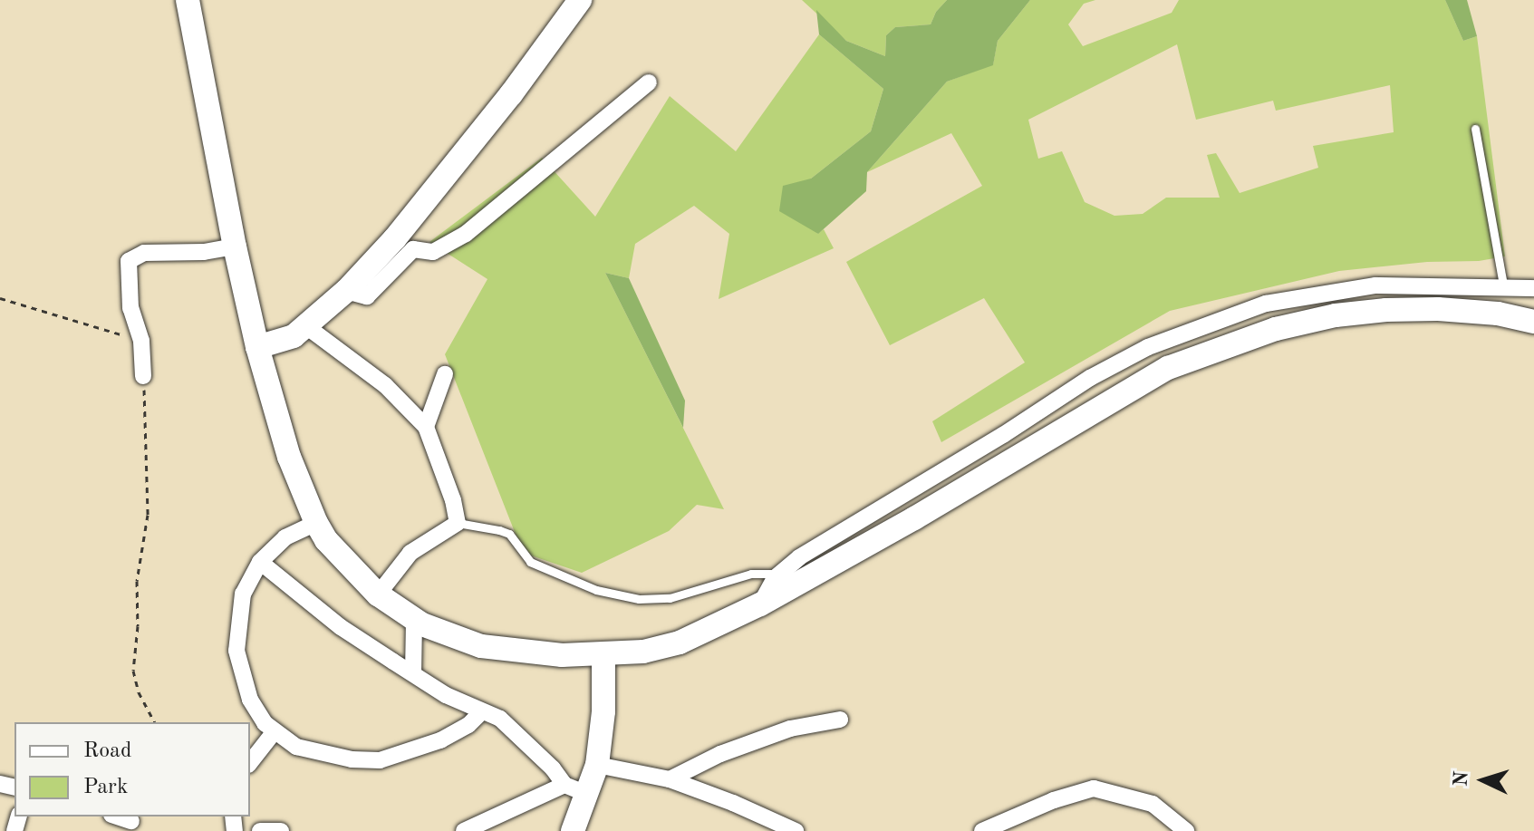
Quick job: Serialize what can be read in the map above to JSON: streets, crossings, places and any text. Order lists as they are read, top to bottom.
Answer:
{
  "legend": ["Road", "Park"],
  "north": "left"
}
